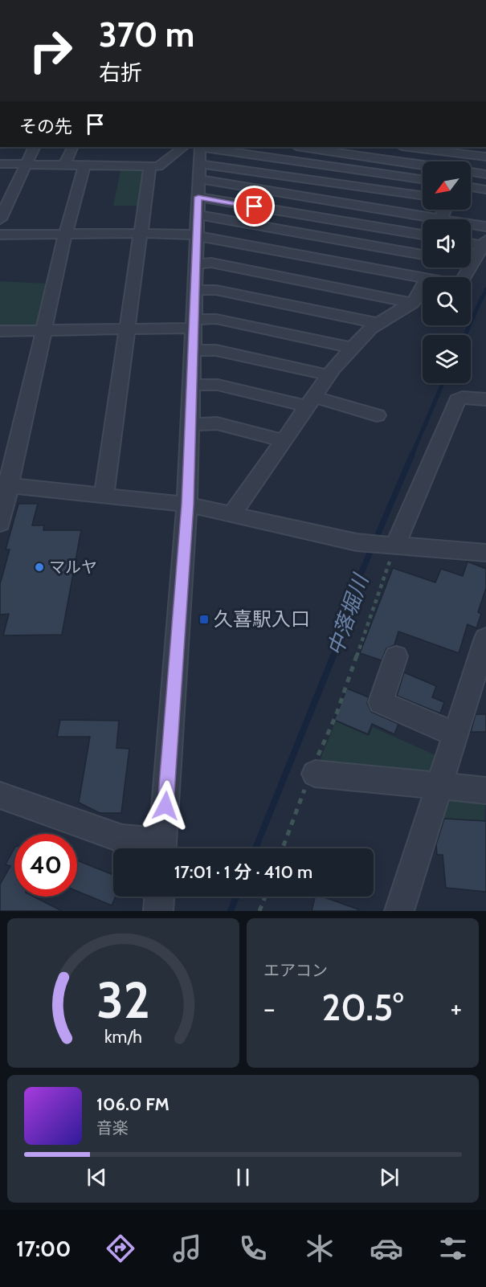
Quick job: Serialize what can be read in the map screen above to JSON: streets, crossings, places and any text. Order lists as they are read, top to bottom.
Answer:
{
  "water": ["中落堀川"],
  "places": {
    "other": ["マルヤ"],
    "transit": ["久喜駅入口"]
  },
  "north": "bottom left",
  "page": {
    "turn": ["370 m", "右折"],
    "then": "その先",
    "limit": "40",
    "trip": "17:01 · 1 分 · 410 m",
    "tile": "エアコン",
    "heat": ["−", "20.5°", "+"],
    "song": ["106.0 FM", "音楽"],
    "tabs": "17:00",
    "gauge": ["32", "km/h"]
  }
}
